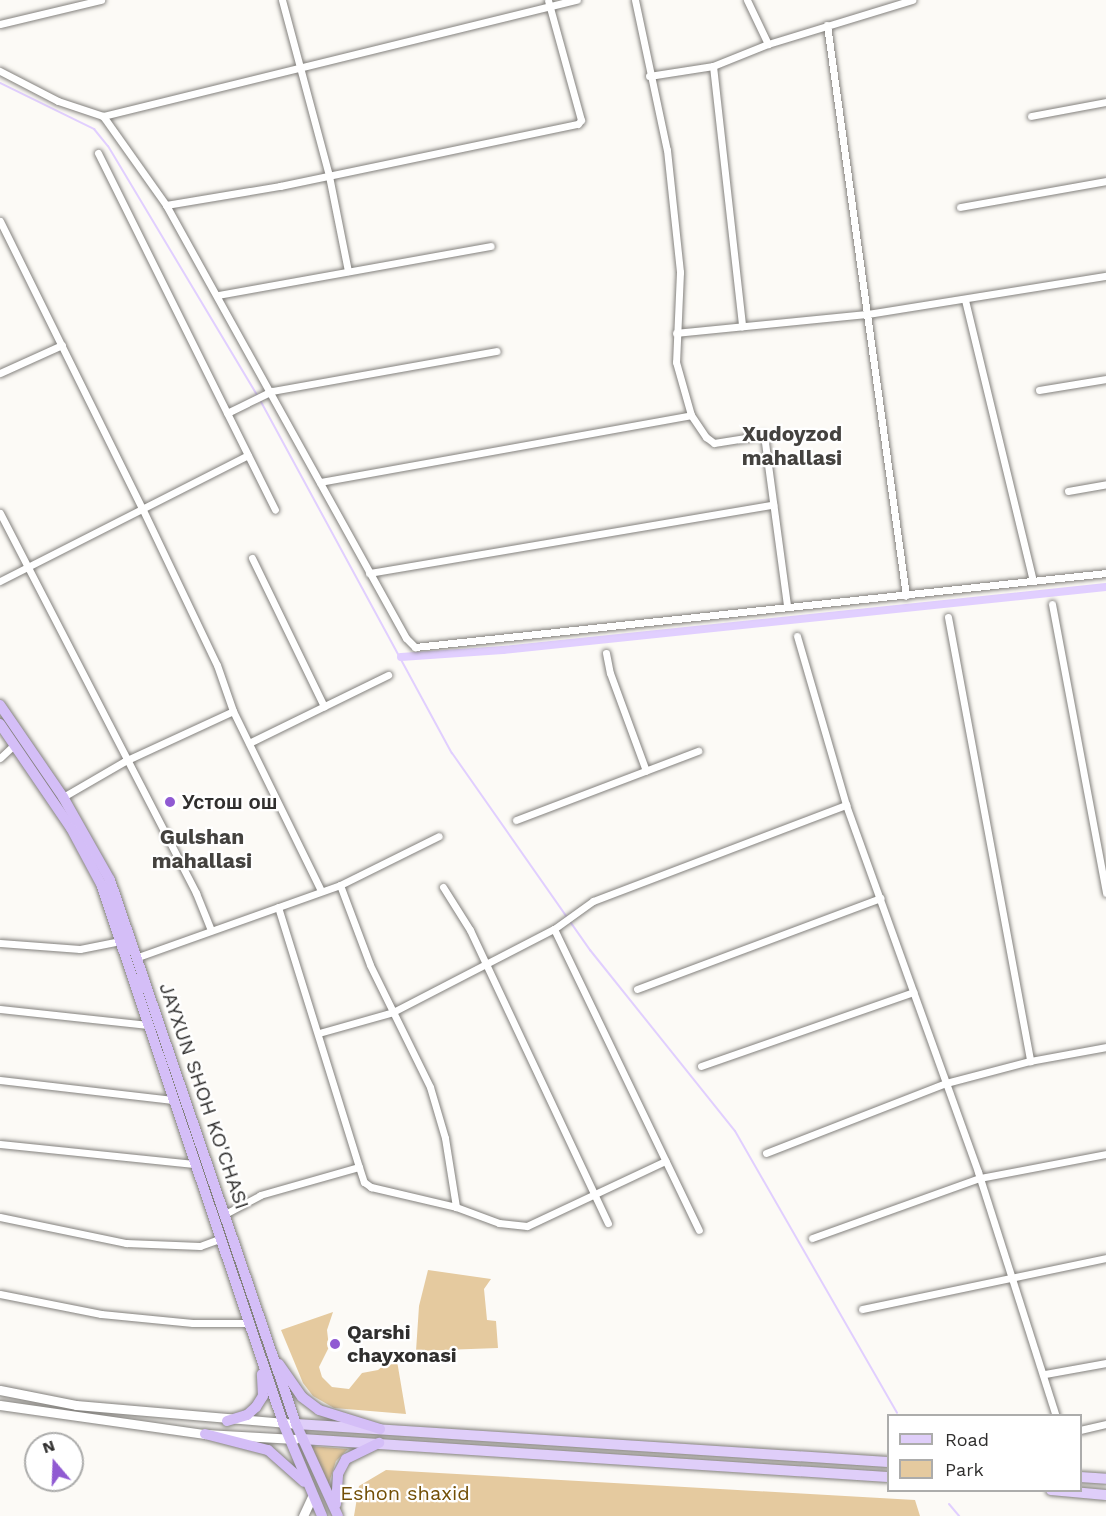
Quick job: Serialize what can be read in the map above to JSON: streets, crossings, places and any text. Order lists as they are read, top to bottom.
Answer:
{
  "streets": {
    "highway": ["JAYXUN SHOH KO'CHASI"]
  },
  "districts": ["Xudoyzod mahallasi", "Gulshan mahallasi"],
  "parks": ["Eshon shaxid"],
  "places": ["Устош ош", "Qarshi chayxonasi"],
  "legend": ["Road", "Park"],
  "north": "top"
}
